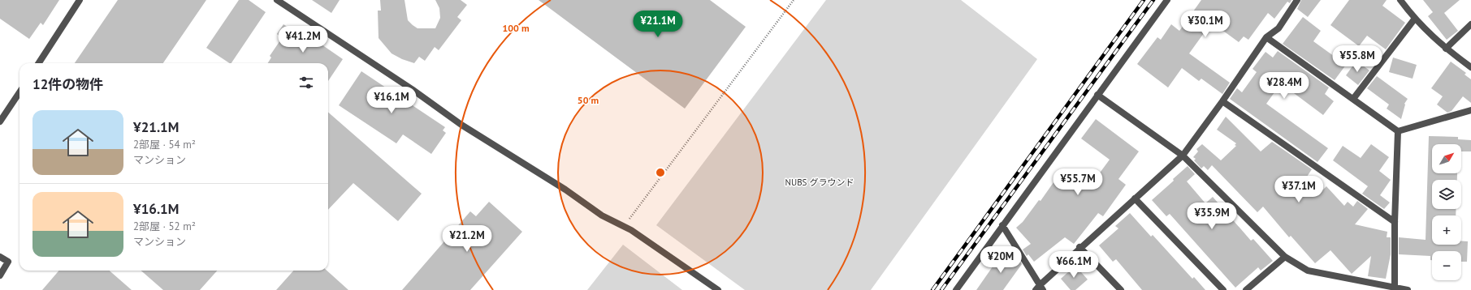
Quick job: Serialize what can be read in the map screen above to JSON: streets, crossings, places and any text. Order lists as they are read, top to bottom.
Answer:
{
  "parks": ["NUBS グラウンド"],
  "north": "top right",
  "page": {
    "price": [
      "¥21.1M",
      "¥30.1M",
      "¥41.2M",
      "¥55.8M",
      "¥28.4M",
      "¥16.1M",
      "¥55.7M",
      "¥37.1M",
      "¥35.9M",
      "¥21.2M",
      "¥20M",
      "¥66.1M"
    ],
    "heading": "12件の物件",
    "list": [
      {
        "name": "¥21.1M",
        "note": "2部屋 · 54 m² · マンション"
      },
      {
        "name": "¥16.1M",
        "note": "2部屋 · 52 m² · マンション"
      }
    ],
    "map_buttons": ["+", "−"]
  },
  "rings": ["100 m", "50 m"]
}
